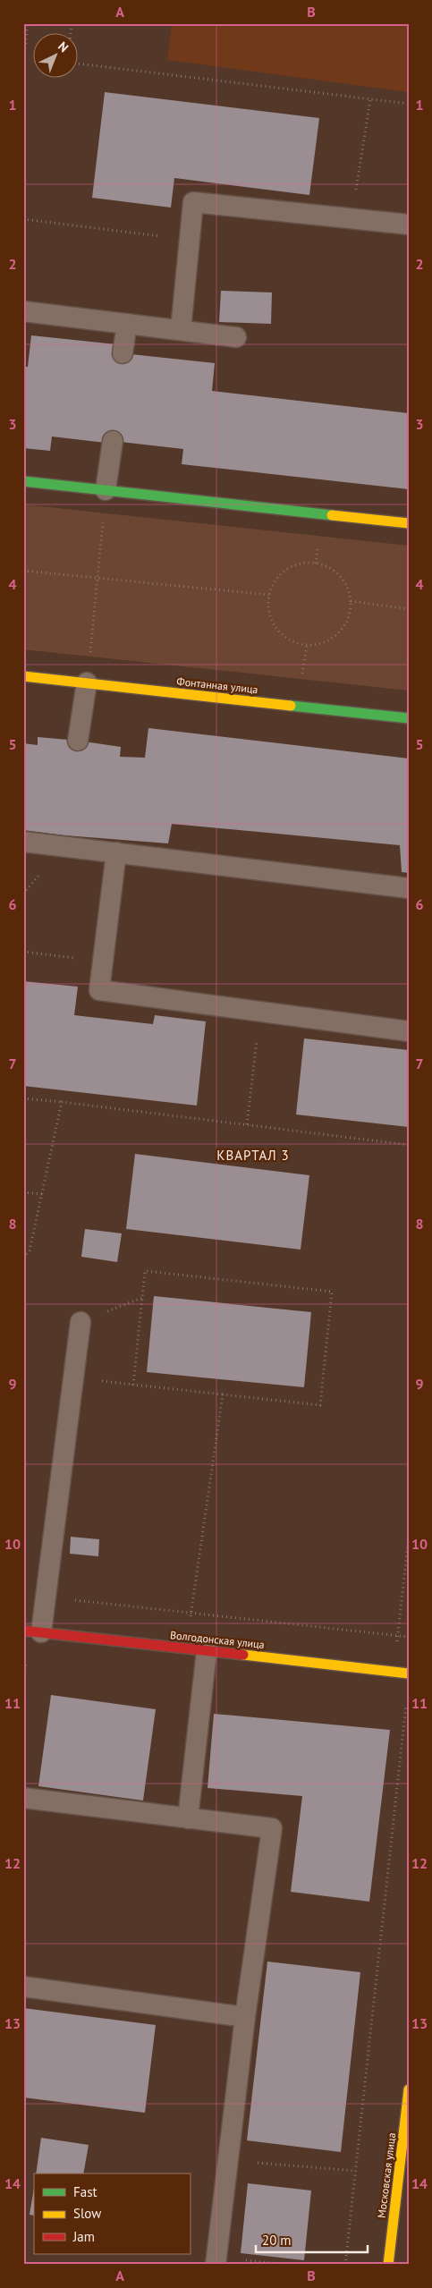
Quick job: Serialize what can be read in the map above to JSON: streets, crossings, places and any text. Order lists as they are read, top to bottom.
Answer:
{
  "streets": {
    "street": ["Фонтанная улица", "Волгодонская улица", "Московская улица"]
  },
  "districts": ["КВАРТАЛ 3"],
  "legend": ["Fast", "Slow", "Jam"],
  "scale_bar": "20 m",
  "north": "top right",
  "grid": {
    "columns": ["A", "B"],
    "rows": [
      "1",
      "2",
      "3",
      "4",
      "5",
      "6",
      "7",
      "8",
      "9",
      "10",
      "11",
      "12",
      "13",
      "14"
    ]
  }
}
